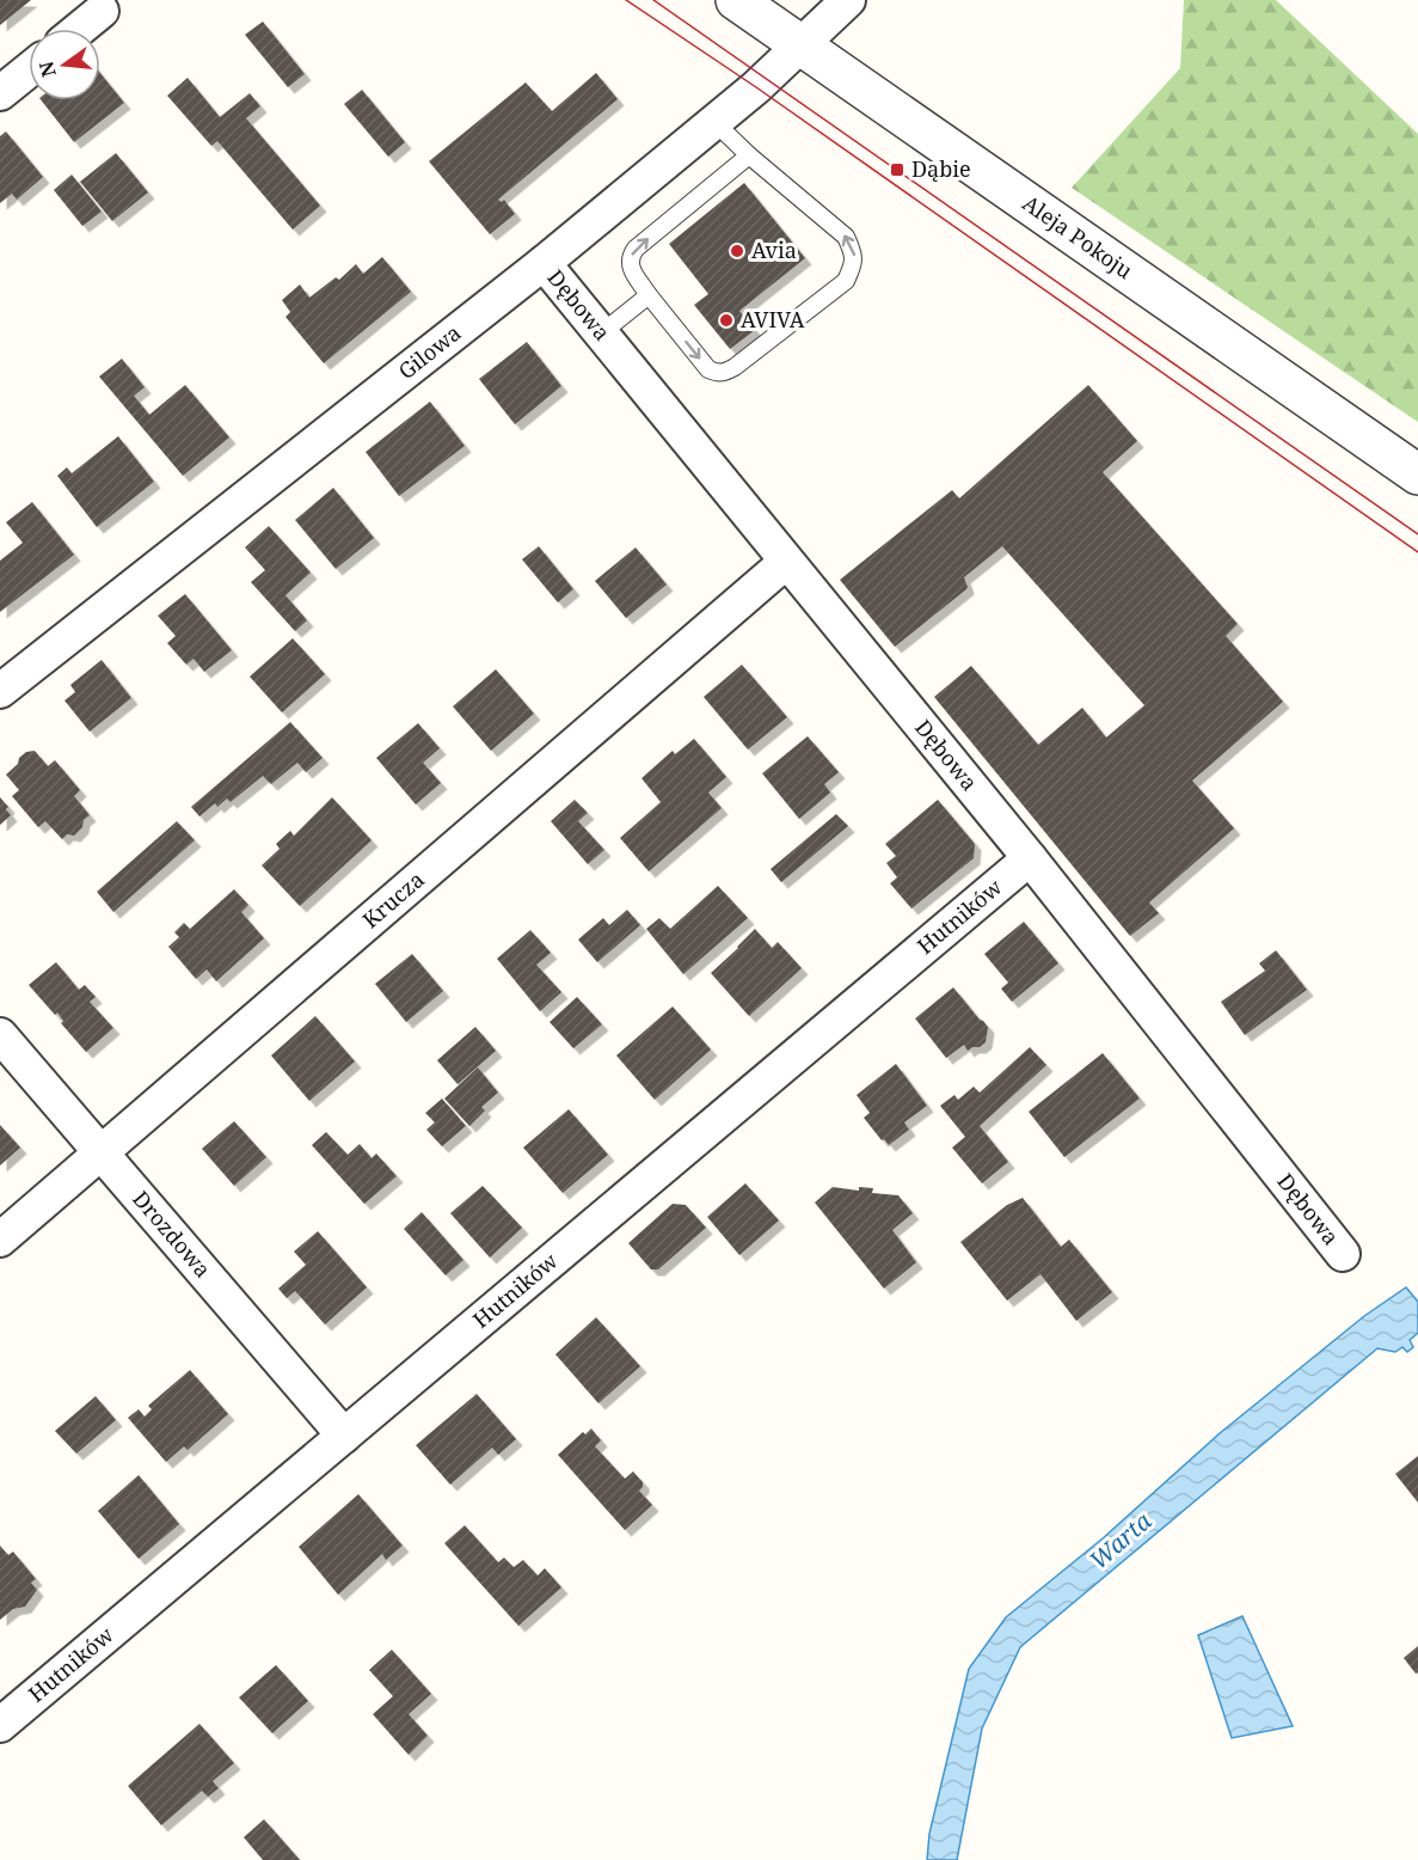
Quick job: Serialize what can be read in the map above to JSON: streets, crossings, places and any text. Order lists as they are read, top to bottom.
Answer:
{
  "streets": {
    "street": [
      "Aleja Pokoju",
      "Dębowa",
      "Gilowa",
      "Krucza",
      "Hutników",
      "Drozdowa"
    ]
  },
  "crossings": [
    ["Aleja Pokoju", "Gilowa"],
    ["Dębowa", "Gilowa"],
    ["Dębowa", "Krucza"],
    ["Dębowa", "Hutników"],
    ["Krucza", "Drozdowa"],
    ["Hutników", "Drozdowa"]
  ],
  "water": ["Warta"],
  "places": {
    "transit": ["Dąbie"],
    "other": ["Avia", "AVIVA"]
  },
  "north": "left"
}
